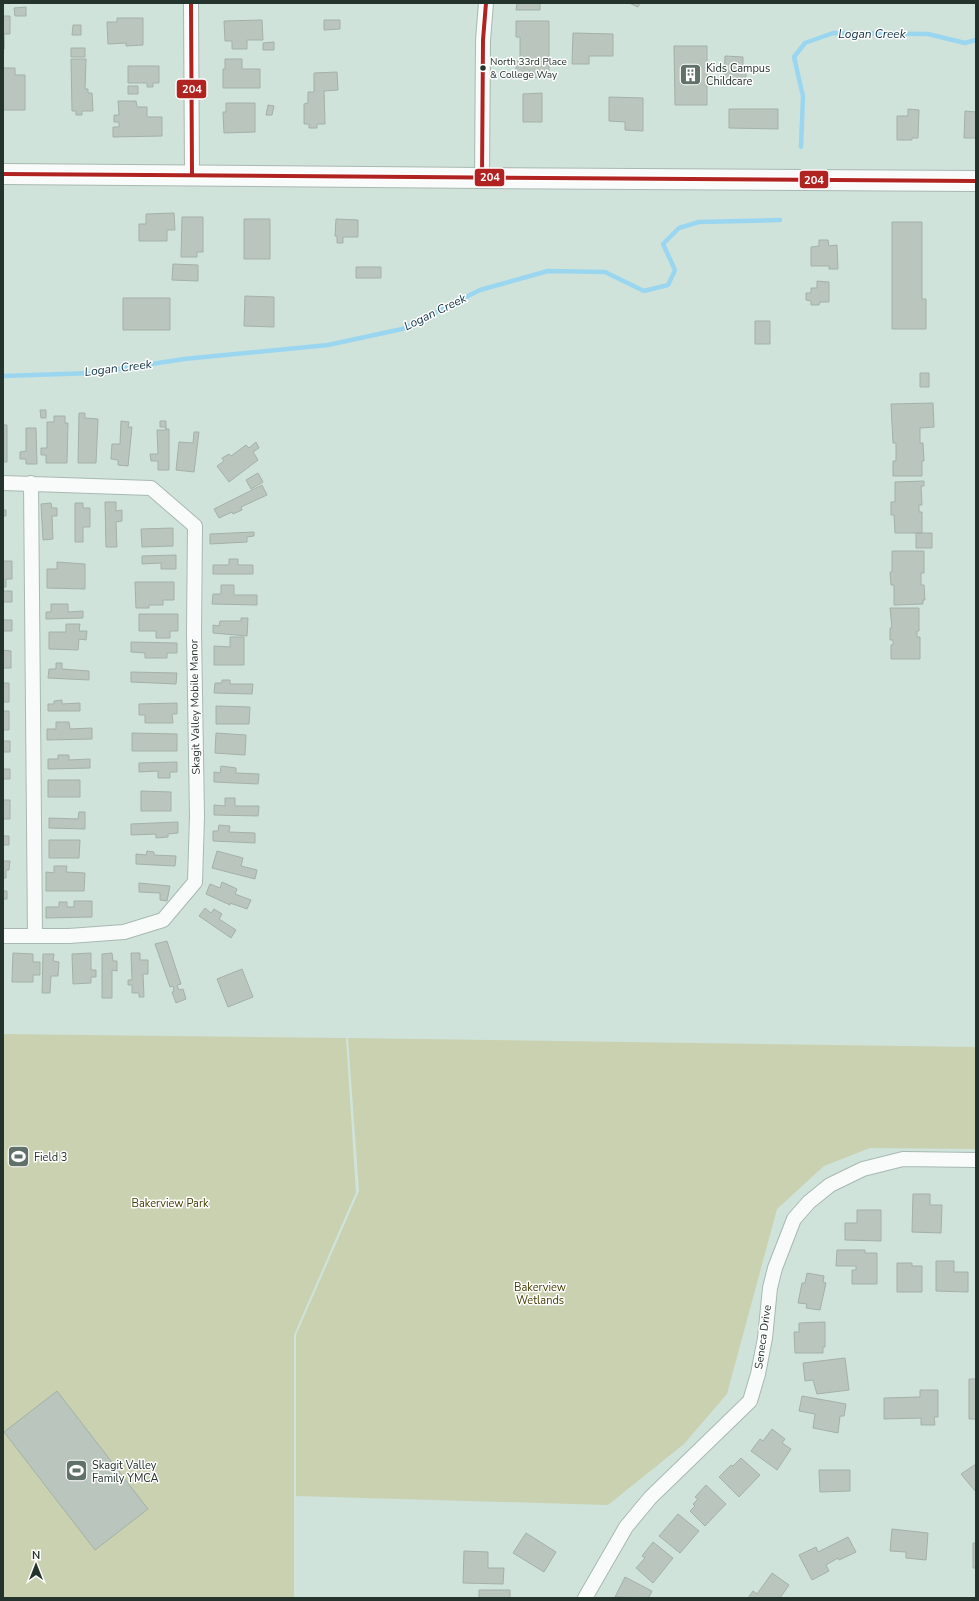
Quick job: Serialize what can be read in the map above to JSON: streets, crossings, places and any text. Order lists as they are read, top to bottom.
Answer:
{
  "streets": {
    "street": ["Skagit Valley Mobile Manor", "Seneca Drive"]
  },
  "water": ["Logan Creek"],
  "parks": ["Bakerview Park", "Bakerview Wetlands"],
  "places": {
    "other": ["North 33rd Place & College Way"],
    "building": ["Kids Campus Childcare"],
    "sports": ["Field 3", "Skagit Valley Family YMCA"]
  },
  "lines": ["transit line 204"],
  "north": "top"
}
